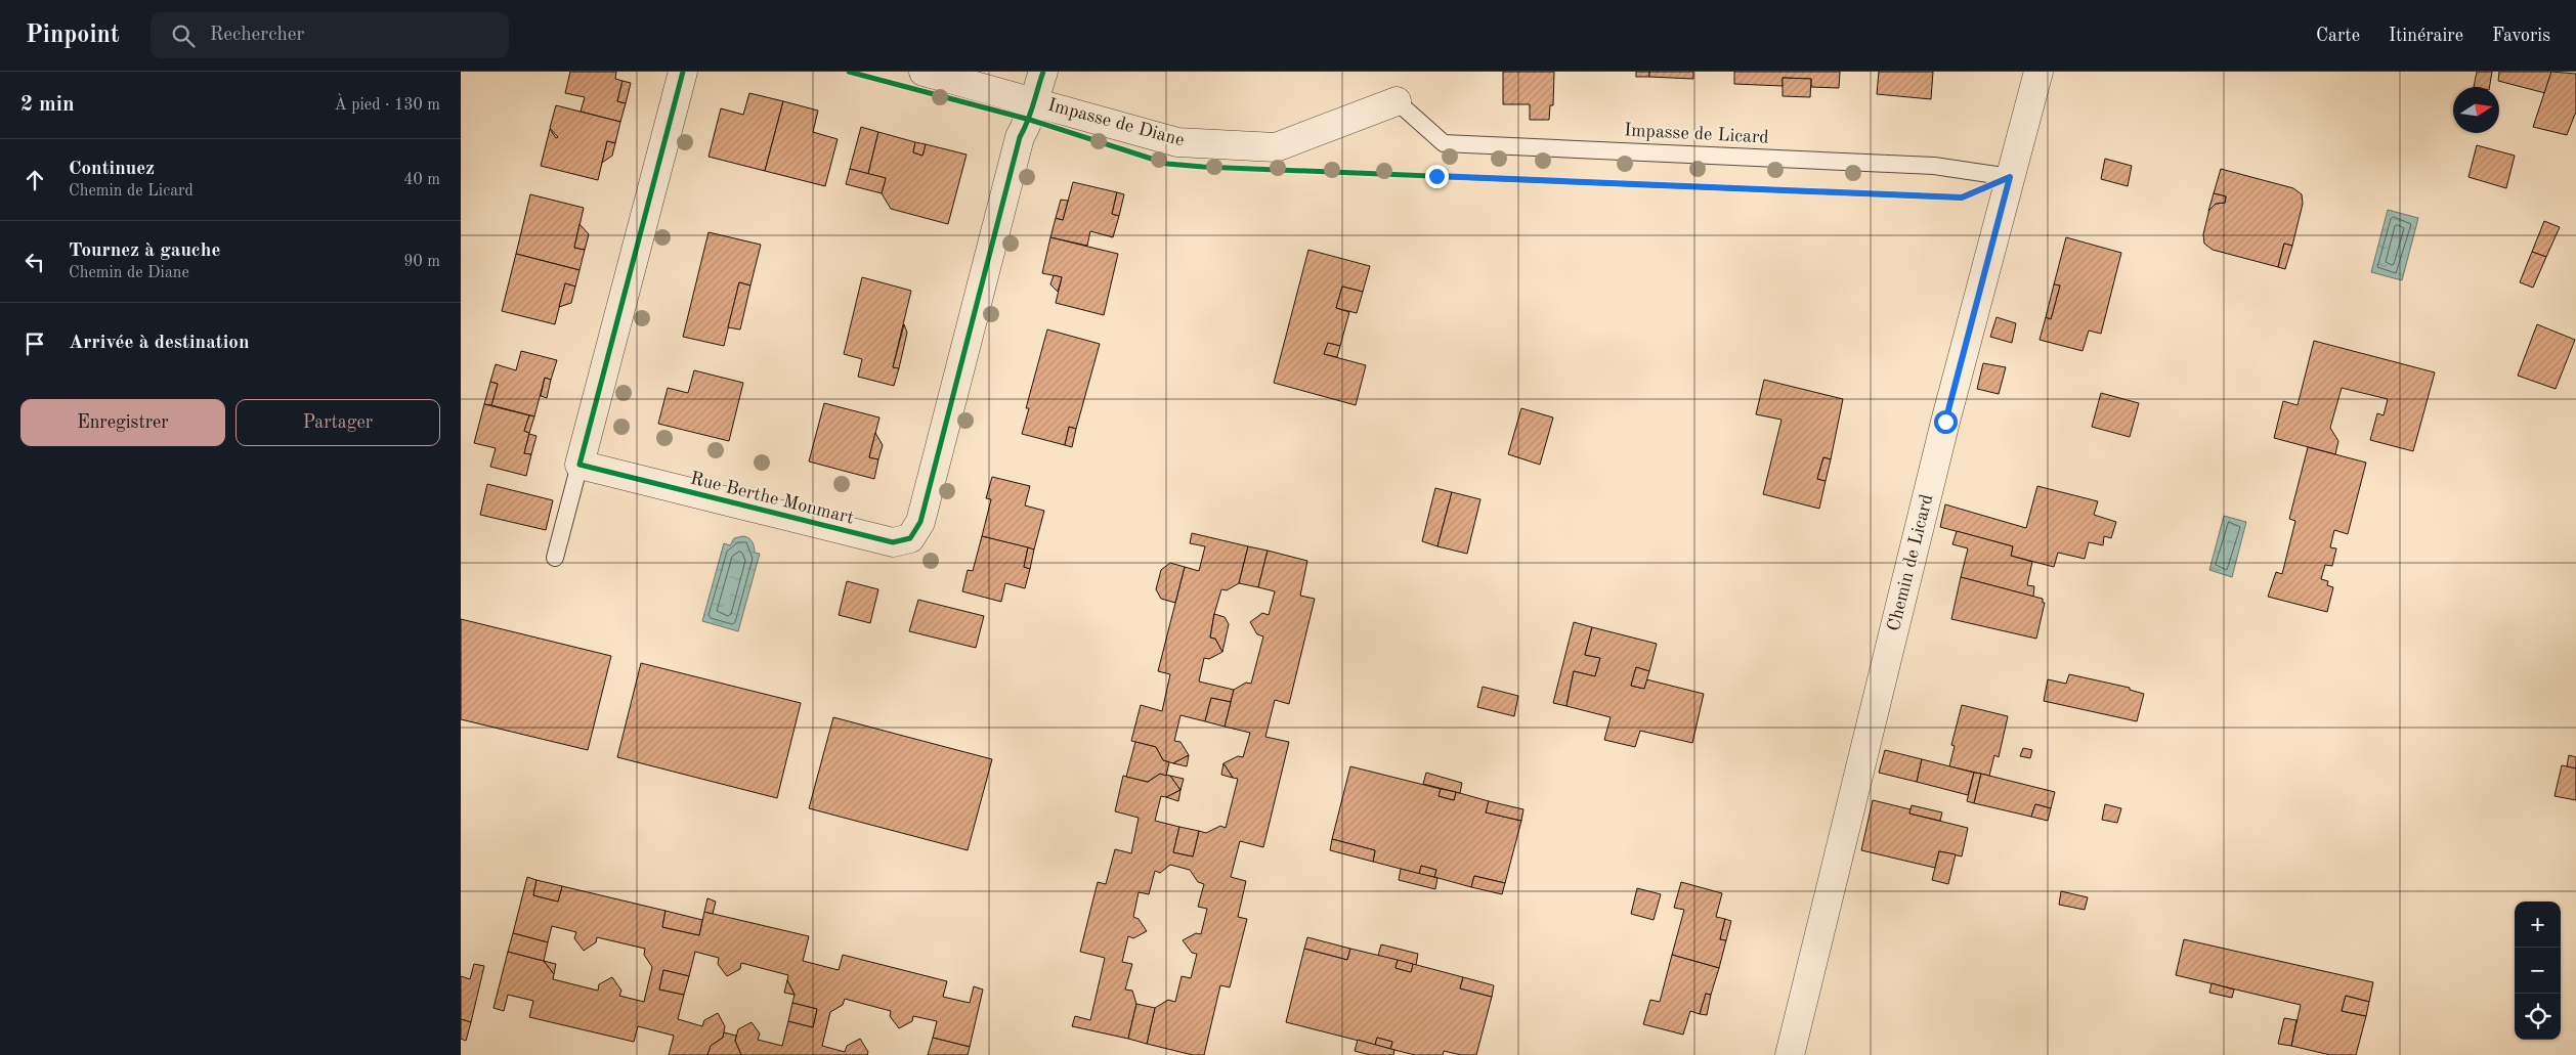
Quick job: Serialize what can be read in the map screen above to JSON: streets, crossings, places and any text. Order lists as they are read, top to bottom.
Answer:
{
  "streets": {
    "street": ["Impasse de Diane", "Rue Berthe Monmart", "Chemin de Licard"],
    "lane": ["Impasse de Licard"]
  },
  "crossings": [
    ["Impasse de Diane", "Impasse de Licard"],
    ["Impasse de Diane", "Rue Berthe Monmart"],
    ["Impasse de Licard", "Chemin de Licard"]
  ],
  "north": "right",
  "page": {
    "header": "Pinpoint",
    "search": "Rechercher",
    "nav": ["Carte", "Itinéraire", "Favoris"],
    "heading": ["2 min", "À pied · 130 m"],
    "list": [
      ["Continuez", "Chemin de Licard", "40 m"],
      ["Tournez à gauche", "Chemin de Diane", "90 m"],
      "Arrivée à destination"
    ],
    "buttons": ["Enregistrer", "Partager"],
    "map_buttons": ["+", "−"]
  }
}
